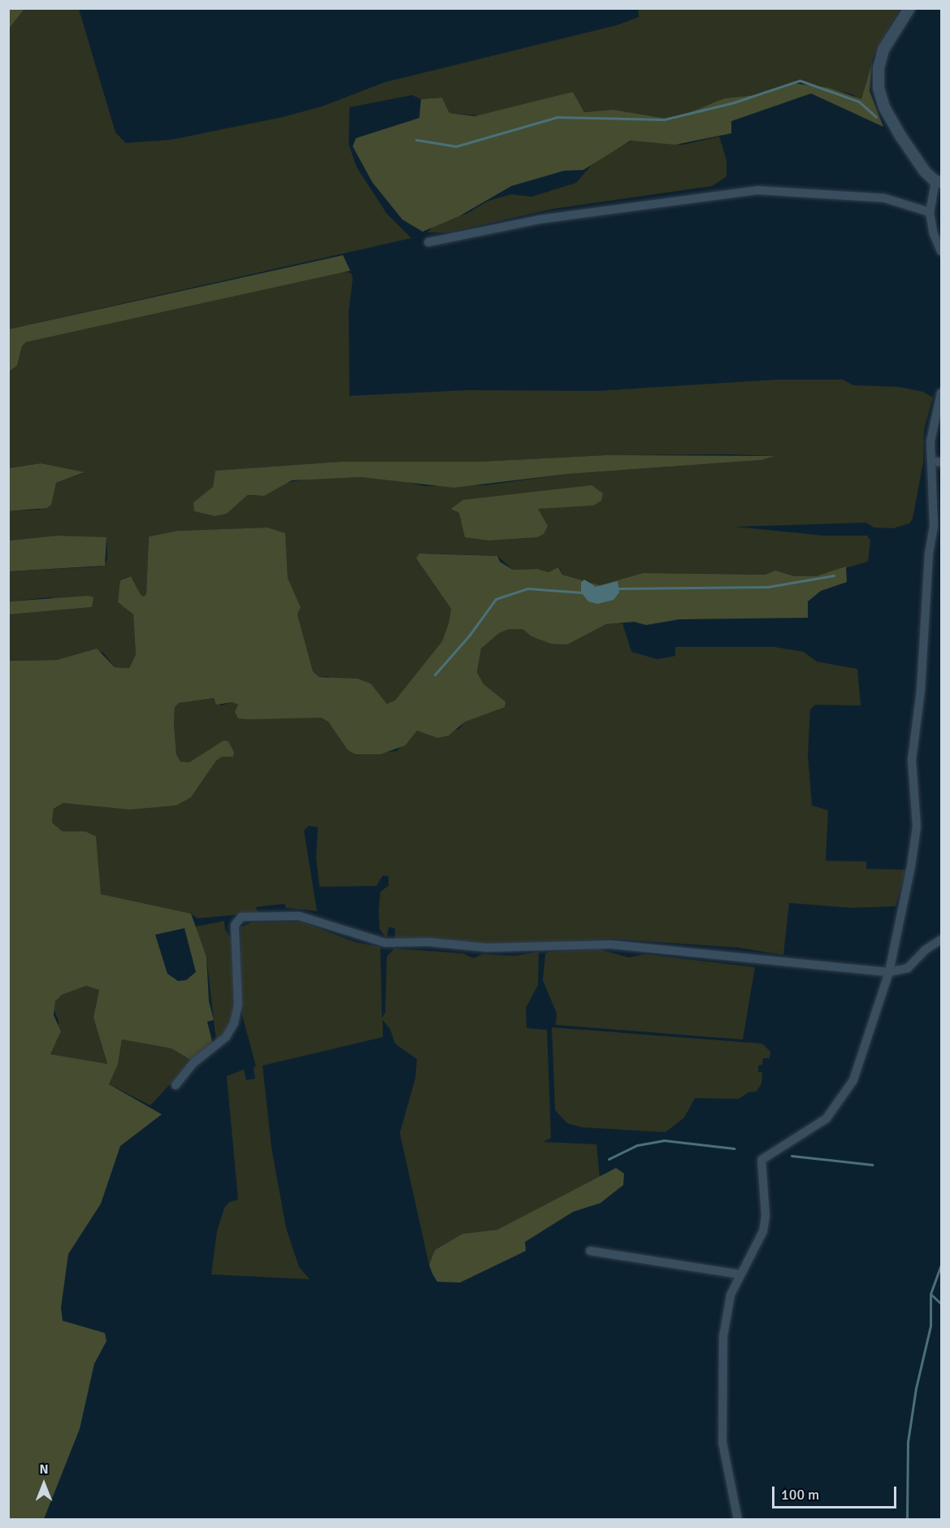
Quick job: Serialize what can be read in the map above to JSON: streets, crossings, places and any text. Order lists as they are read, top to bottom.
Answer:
{
  "scale_bar": "100 m",
  "north": "top"
}
